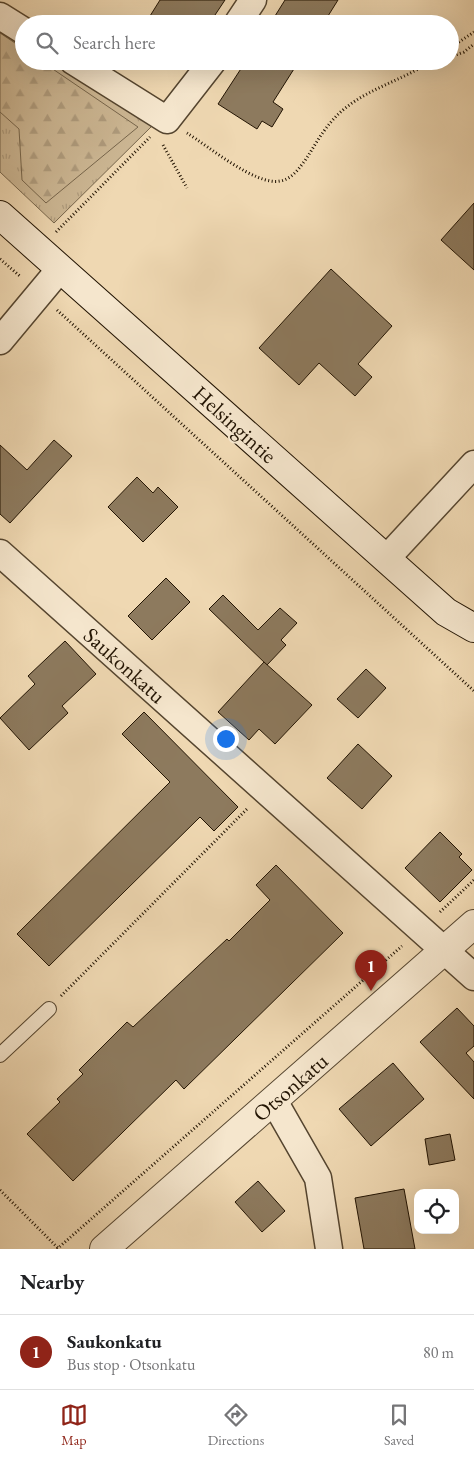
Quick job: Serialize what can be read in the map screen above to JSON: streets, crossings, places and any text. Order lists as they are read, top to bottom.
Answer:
{
  "streets": {
    "main road": ["Helsingintie", "Otsonkatu"],
    "street": ["Saukonkatu"]
  },
  "crossings": [
    ["Saukonkatu", "Otsonkatu"]
  ],
  "page": {
    "search": "Search here",
    "pins": "1",
    "heading": "Nearby",
    "list": [
      {
        "mark": "1",
        "name": "Saukonkatu",
        "note": "Bus stop · Otsonkatu",
        "value": "80 m"
      }
    ],
    "nav": ["Map", "Directions", "Saved"]
  }
}
